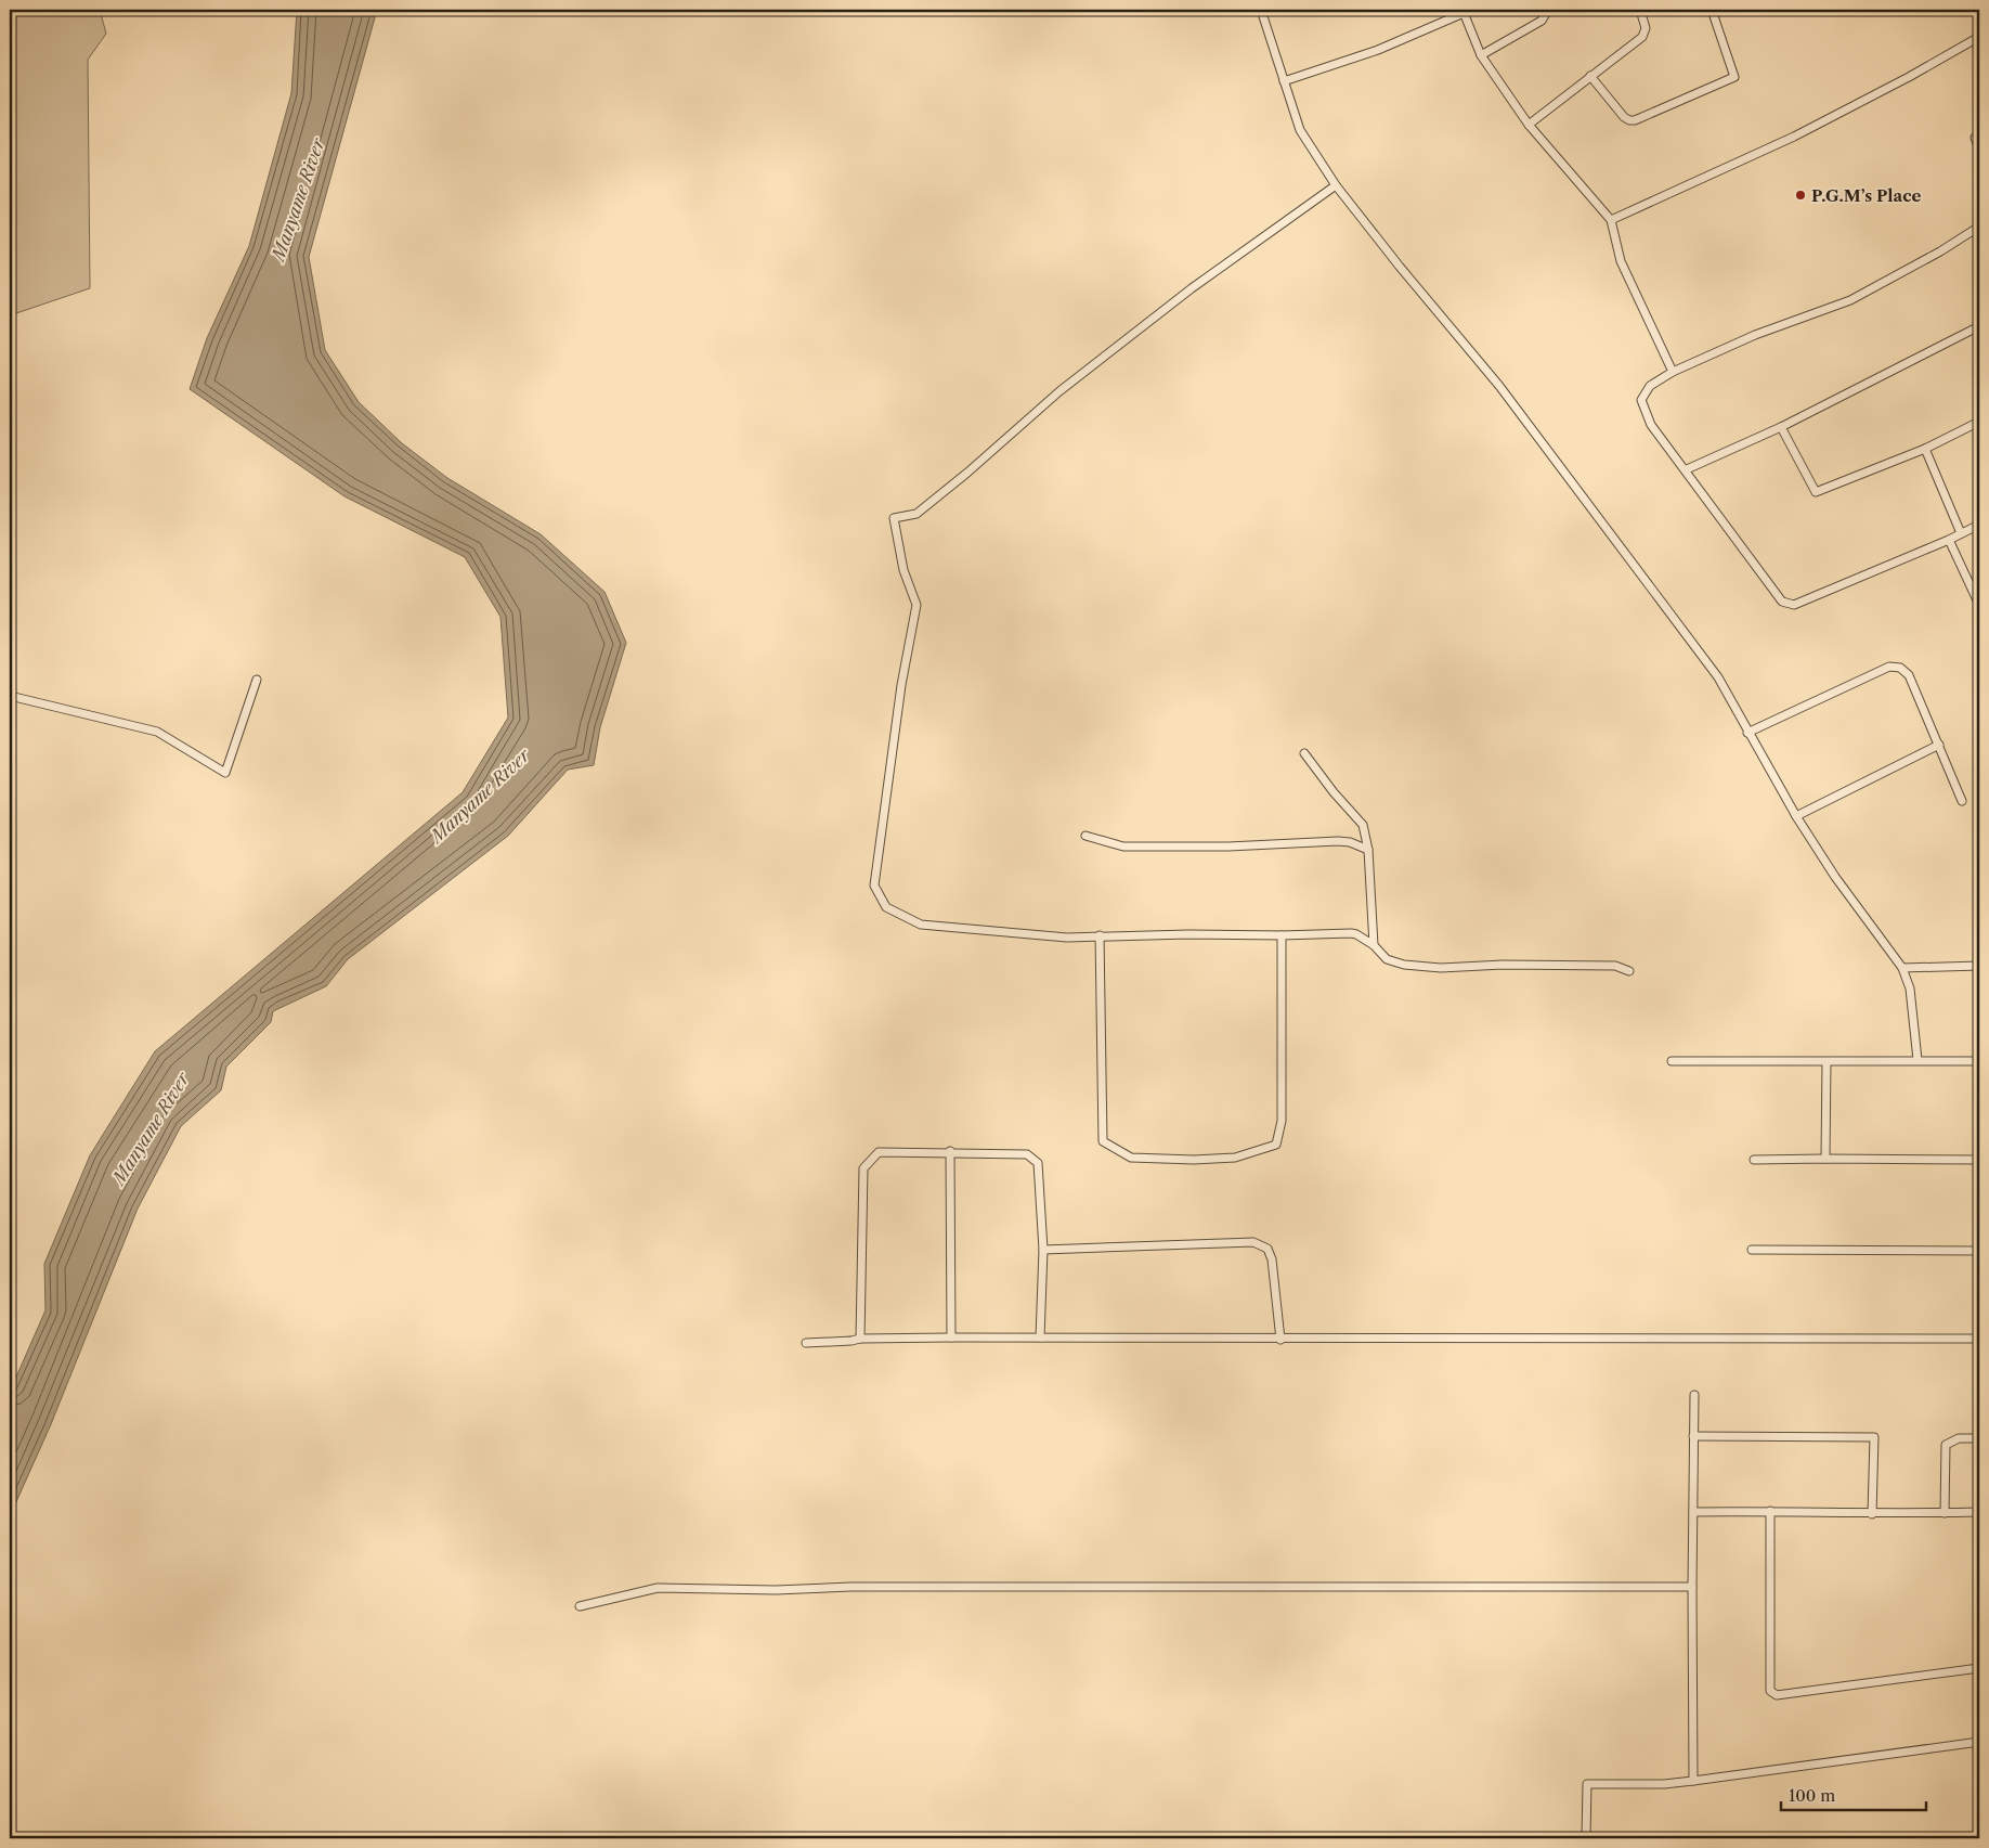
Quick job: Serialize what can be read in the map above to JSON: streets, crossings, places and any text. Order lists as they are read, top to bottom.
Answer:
{
  "water": ["Manyame River"],
  "places": ["P.G.M’s Place"],
  "scale_bar": "100 m"
}
